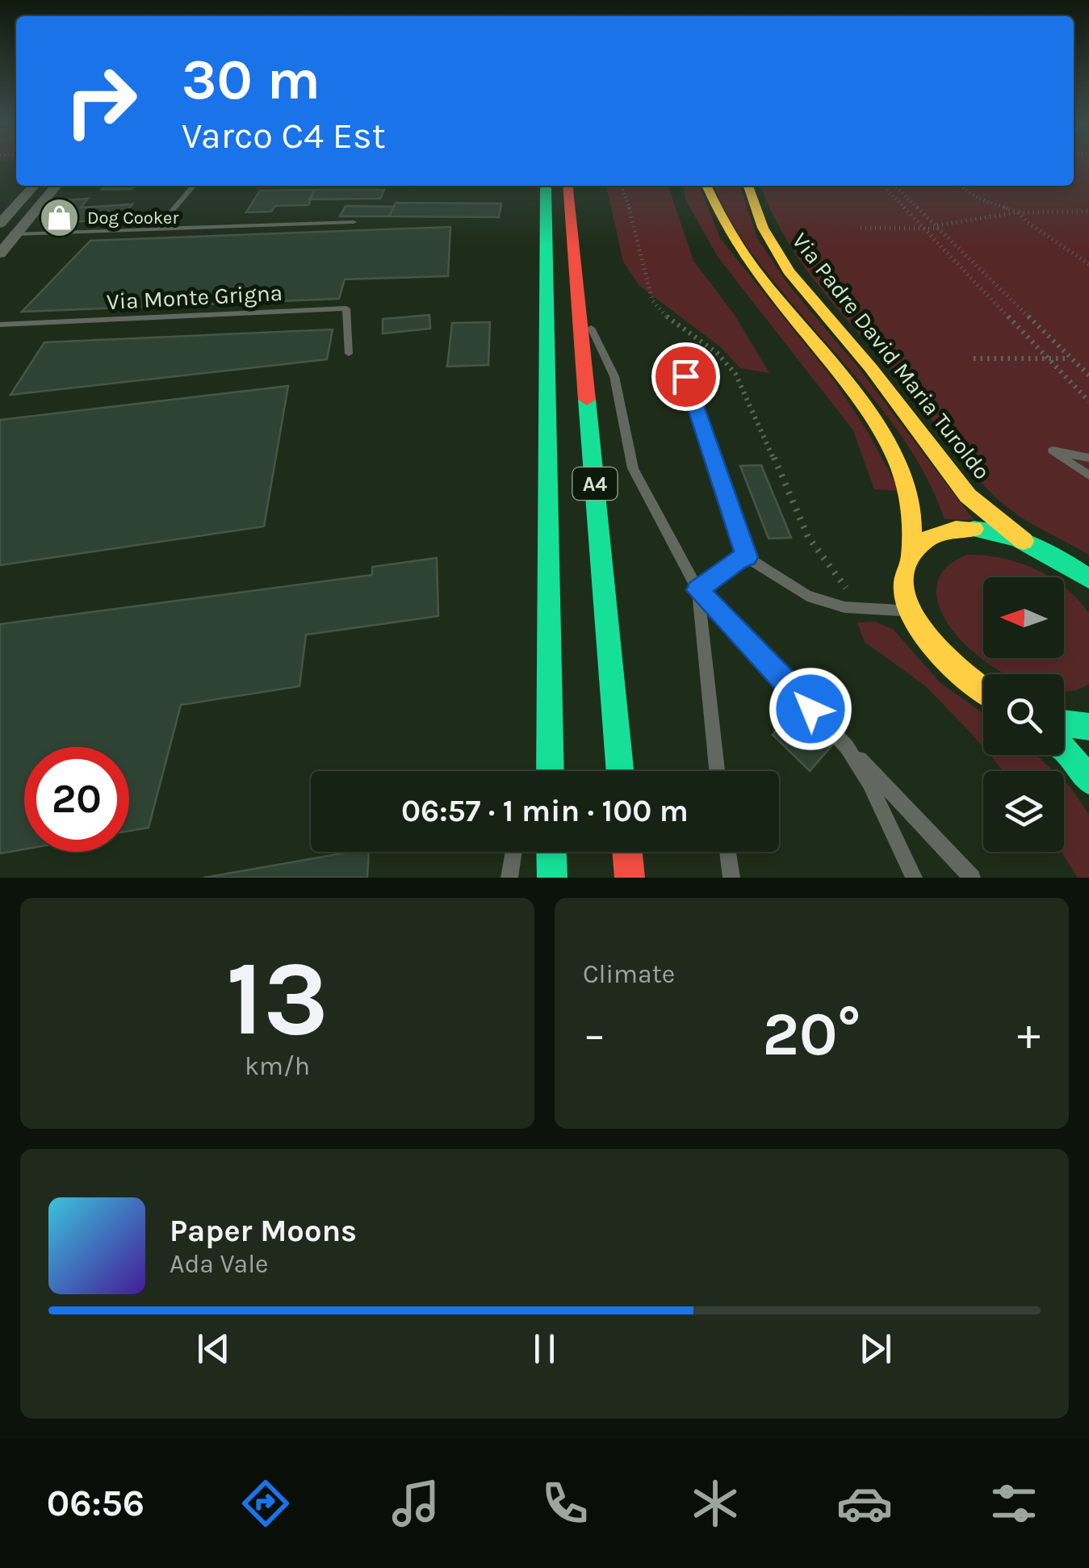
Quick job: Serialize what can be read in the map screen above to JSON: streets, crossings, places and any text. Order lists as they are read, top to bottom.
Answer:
{
  "streets": {
    "main road": ["Via Padre David Maria Turoldo", "A4"],
    "lane": ["Via Monte Grigna"]
  },
  "places": {
    "shop": ["Dog Cooker"]
  },
  "north": "left",
  "page": {
    "turn": ["30 m", "Varco C4 Est"],
    "limit": "20",
    "trip": "06:57 · 1 min · 100 m",
    "tile": [
      ["13", "km/h"],
      "Climate"
    ],
    "heat": ["−", "20°", "+"],
    "song": ["Paper Moons", "Ada Vale"],
    "tabs": "06:56"
  }
}
